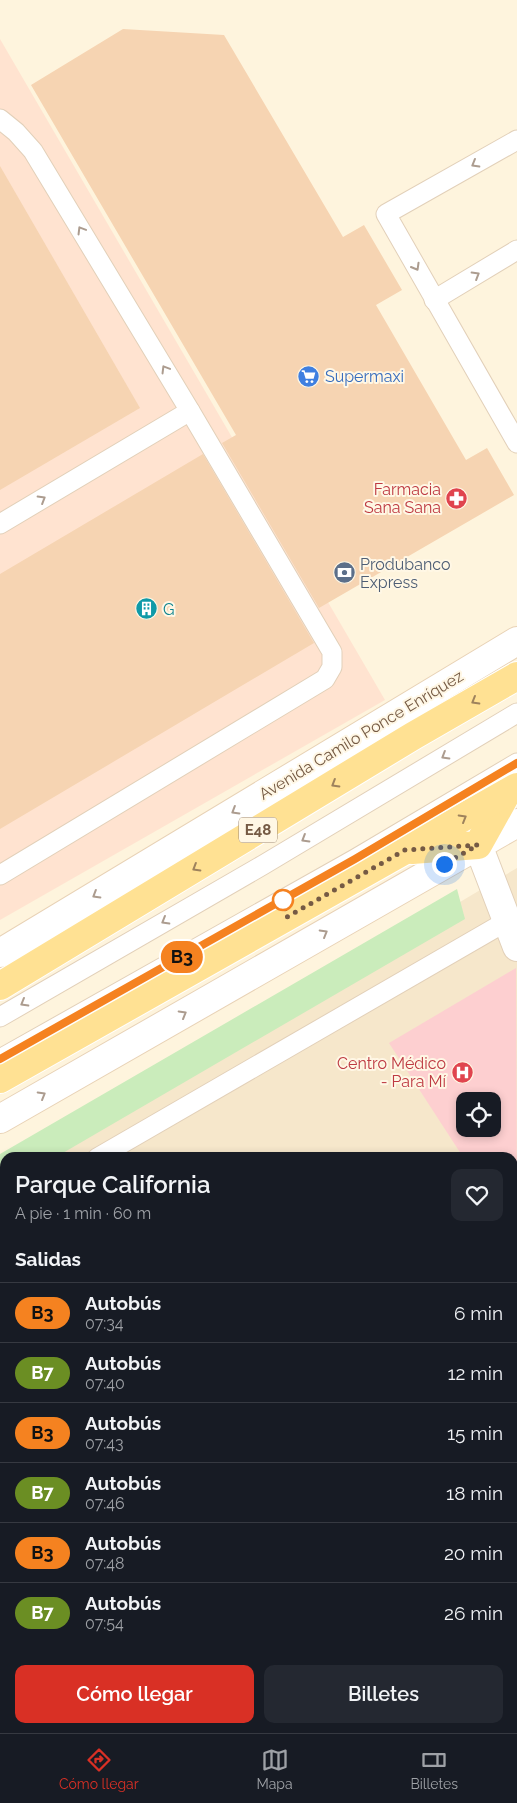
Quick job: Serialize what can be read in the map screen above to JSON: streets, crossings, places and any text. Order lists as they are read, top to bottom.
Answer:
{
  "streets": {
    "main road": ["Avenida Camilo Ponce Enríquez", "E48"]
  },
  "places": {
    "supermarket": ["Supermaxi"],
    "pharmacy": ["Farmacia Sana Sana"],
    "bank": ["Produbanco Express"],
    "building": ["G"],
    "hospital": ["Centro Médico - Para Mí"]
  },
  "lines": ["bus line B3"],
  "page": {
    "on_map": "B3",
    "heading": [
      ["Parque California", "A pie · 1 min · 60 m"],
      "Salidas"
    ],
    "list": [
      {
        "mark": "B3",
        "name": "Autobús",
        "note": "07:34",
        "value": "6 min"
      },
      {
        "mark": "B7",
        "name": "Autobús",
        "note": "07:40",
        "value": "12 min"
      },
      {
        "mark": "B3",
        "name": "Autobús",
        "note": "07:43",
        "value": "15 min"
      },
      {
        "mark": "B7",
        "name": "Autobús",
        "note": "07:46",
        "value": "18 min"
      },
      {
        "mark": "B3",
        "name": "Autobús",
        "note": "07:48",
        "value": "20 min"
      },
      {
        "mark": "B7",
        "name": "Autobús",
        "note": "07:54",
        "value": "26 min"
      }
    ],
    "buttons": ["Cómo llegar", "Billetes"],
    "tabs": ["Cómo llegar", "Mapa", "Billetes"]
  }
}
